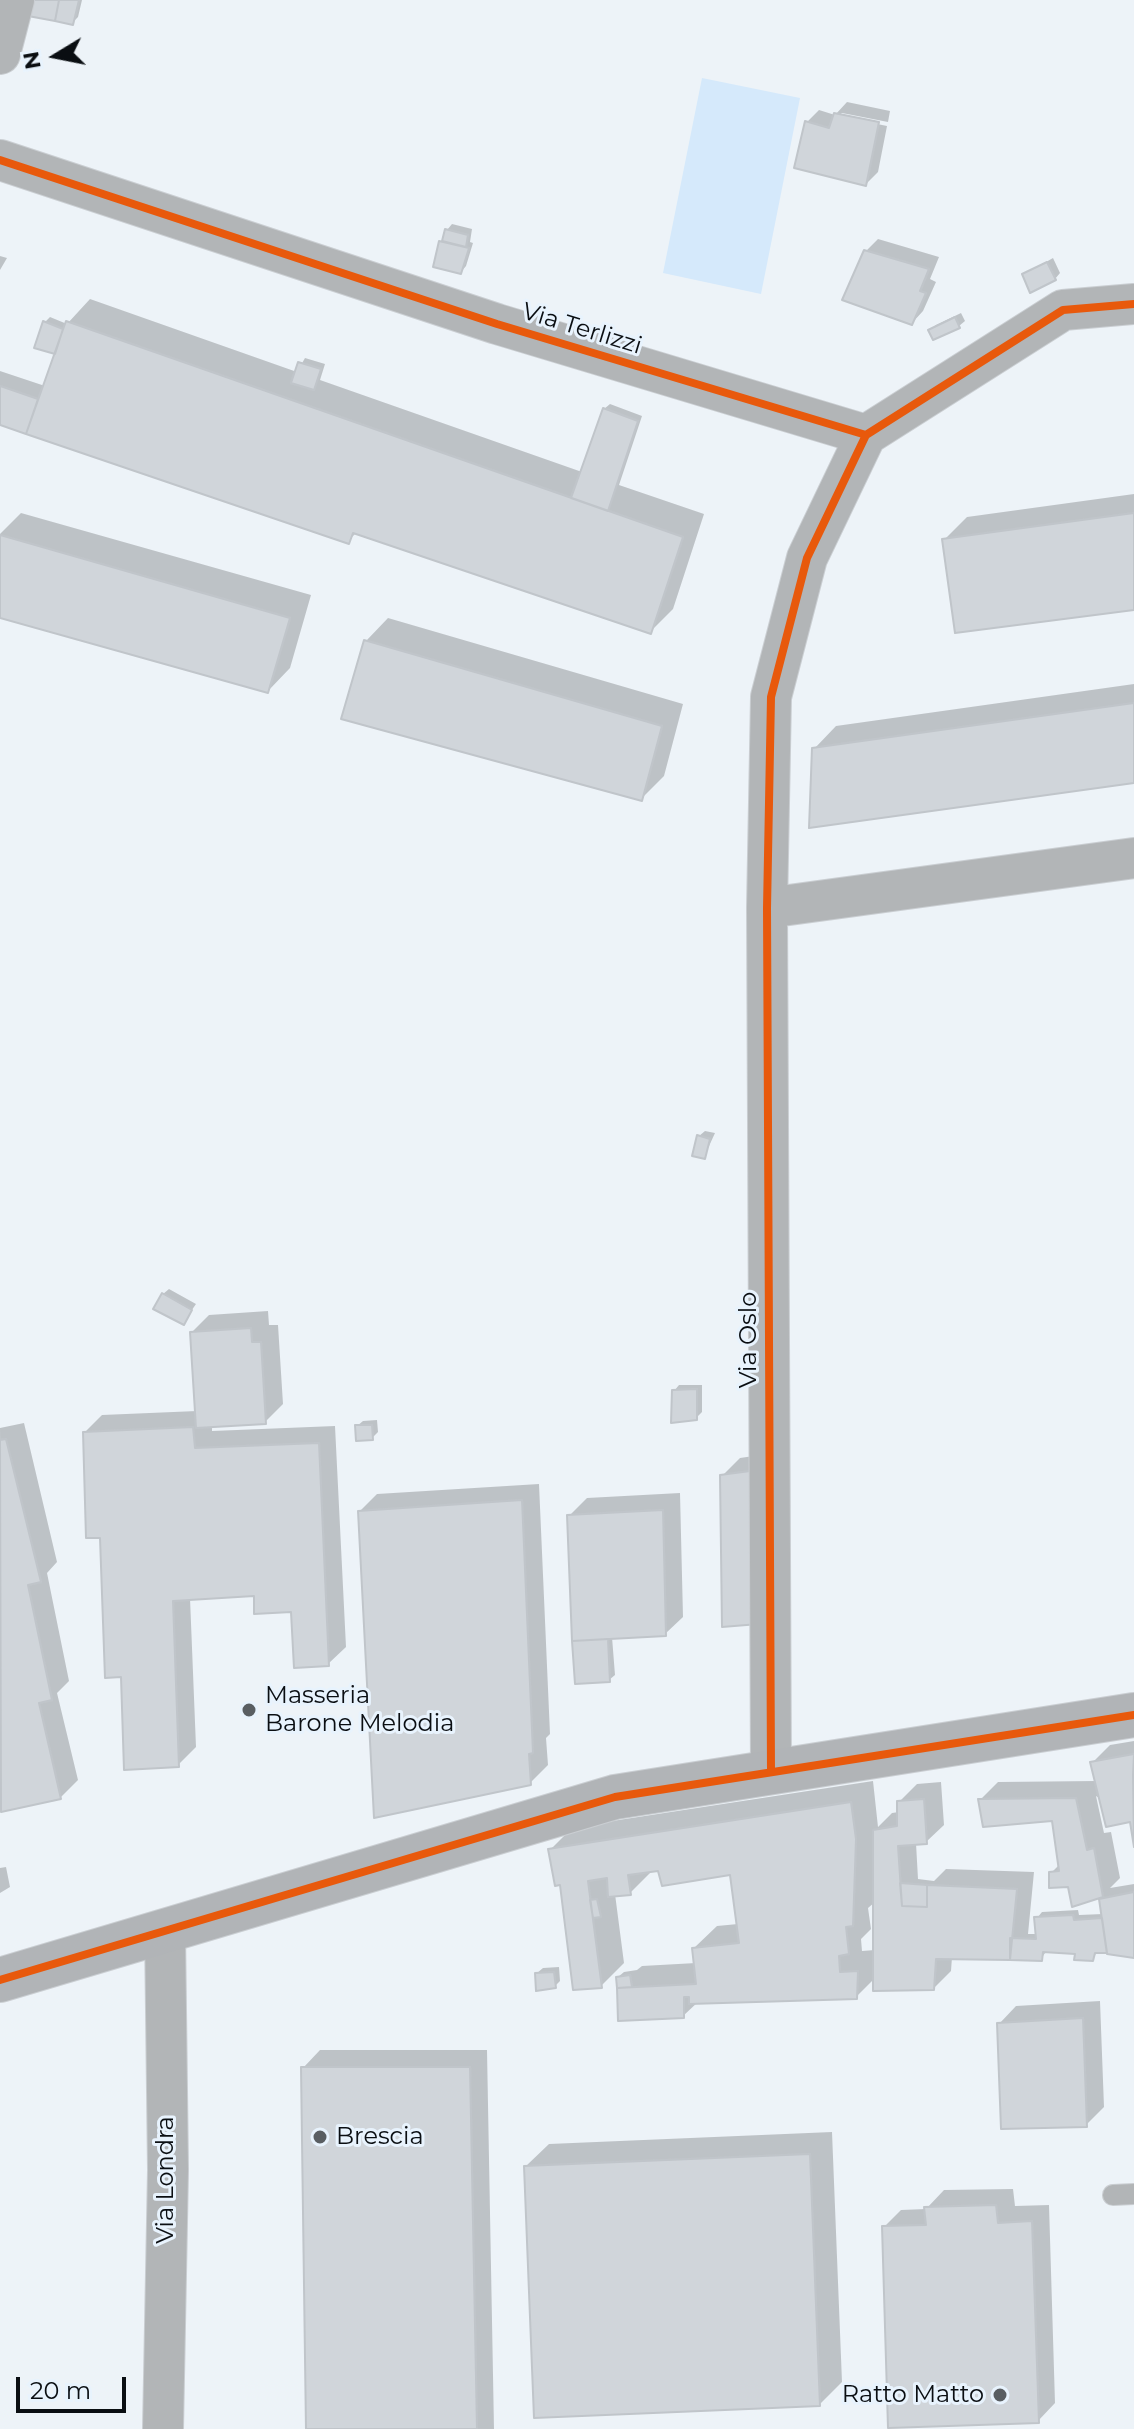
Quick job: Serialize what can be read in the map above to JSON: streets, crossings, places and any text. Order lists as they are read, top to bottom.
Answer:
{
  "streets": {
    "street": ["Via Terlizzi", "Via Oslo", "Via Londra"]
  },
  "crossings": [
    ["Via Terlizzi", "Via Oslo"]
  ],
  "places": ["Masseria Barone Melodia", "Brescia", "Ratto Matto"],
  "scale_bar": "20 m",
  "north": "left"
}
